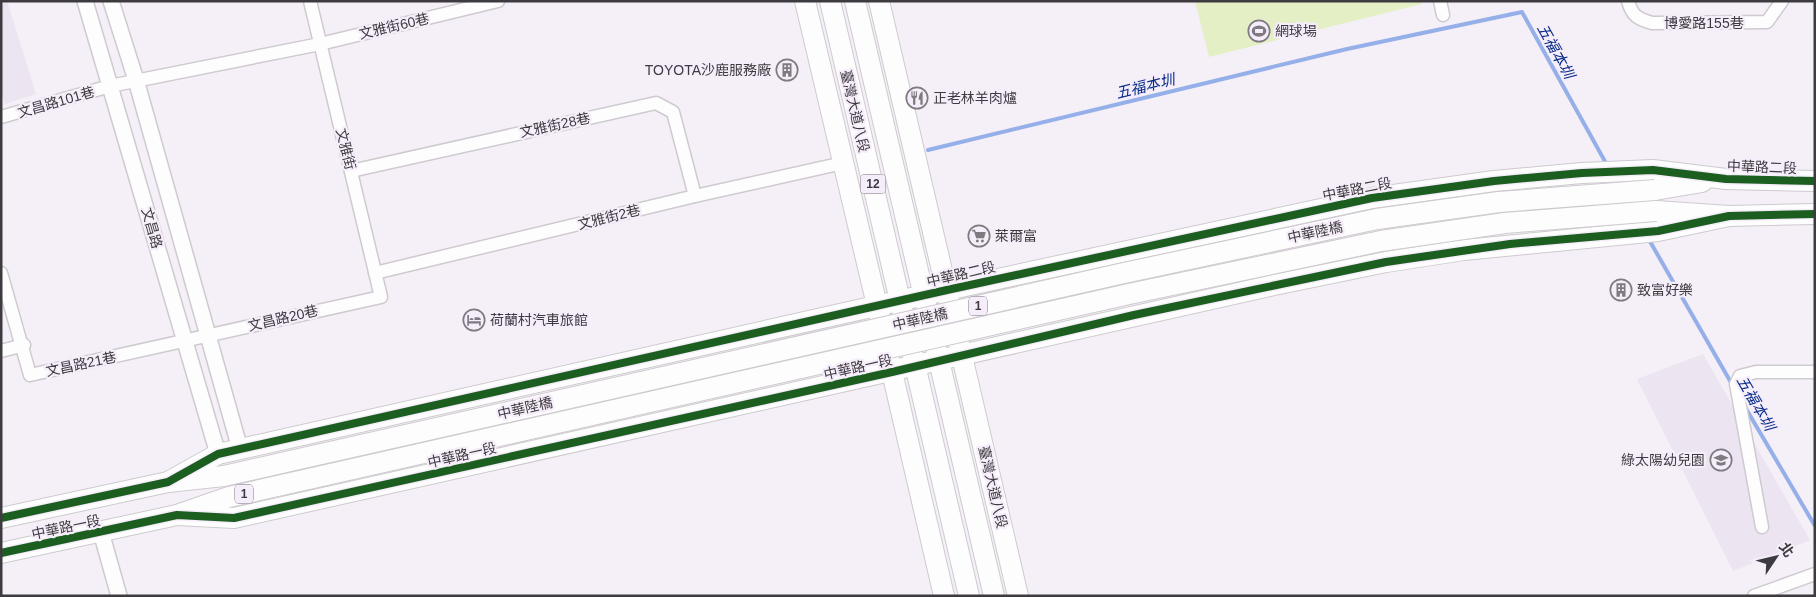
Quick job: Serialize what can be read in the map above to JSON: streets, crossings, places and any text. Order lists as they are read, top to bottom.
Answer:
{
  "streets": {
    "main road": [
      "臺灣大道八段",
      "中華路二段",
      "12",
      "中華陸橋",
      "1",
      "中華路一段"
    ],
    "street": [
      "博愛路155巷",
      "文雅街60巷",
      "文昌路101巷",
      "文雅街28巷",
      "文雅街",
      "文雅街2巷",
      "文昌路",
      "文昌路20巷",
      "文昌路21巷"
    ]
  },
  "crossings": [
    ["文雅街60巷", "文昌路101巷"],
    ["文雅街60巷", "文雅街"],
    ["文雅街60巷", "文昌路"],
    ["文昌路101巷", "文昌路"],
    ["臺灣大道八段", "中華路二段"],
    ["臺灣大道八段", "文雅街2巷"],
    ["臺灣大道八段", "1"],
    ["臺灣大道八段", "中華路一段"],
    ["文雅街28巷", "文雅街"],
    ["文雅街28巷", "文雅街2巷"],
    ["文雅街", "文雅街2巷"],
    ["文雅街", "文昌路20巷"],
    ["中華路二段", "中華陸橋"],
    ["中華路二段", "中華路一段"],
    ["文昌路", "文昌路20巷"],
    ["文昌路", "文昌路21巷"],
    ["文昌路", "中華路一段"],
    ["中華陸橋", "1"],
    ["中華陸橋", "中華路一段"],
    ["1", "中華路一段"],
    ["文昌路20巷", "文昌路21巷"]
  ],
  "water": ["五福本圳"],
  "places": {
    "sports": ["網球場"],
    "building": ["TOYOTA沙鹿服務廠", "致富好樂"],
    "restaurant": ["正老林羊肉爐"],
    "supermarket": ["萊爾富"],
    "hotel": ["荷蘭村汽車旅館"],
    "school or university": ["綠太陽幼兒園"]
  },
  "north": "top right"
}
